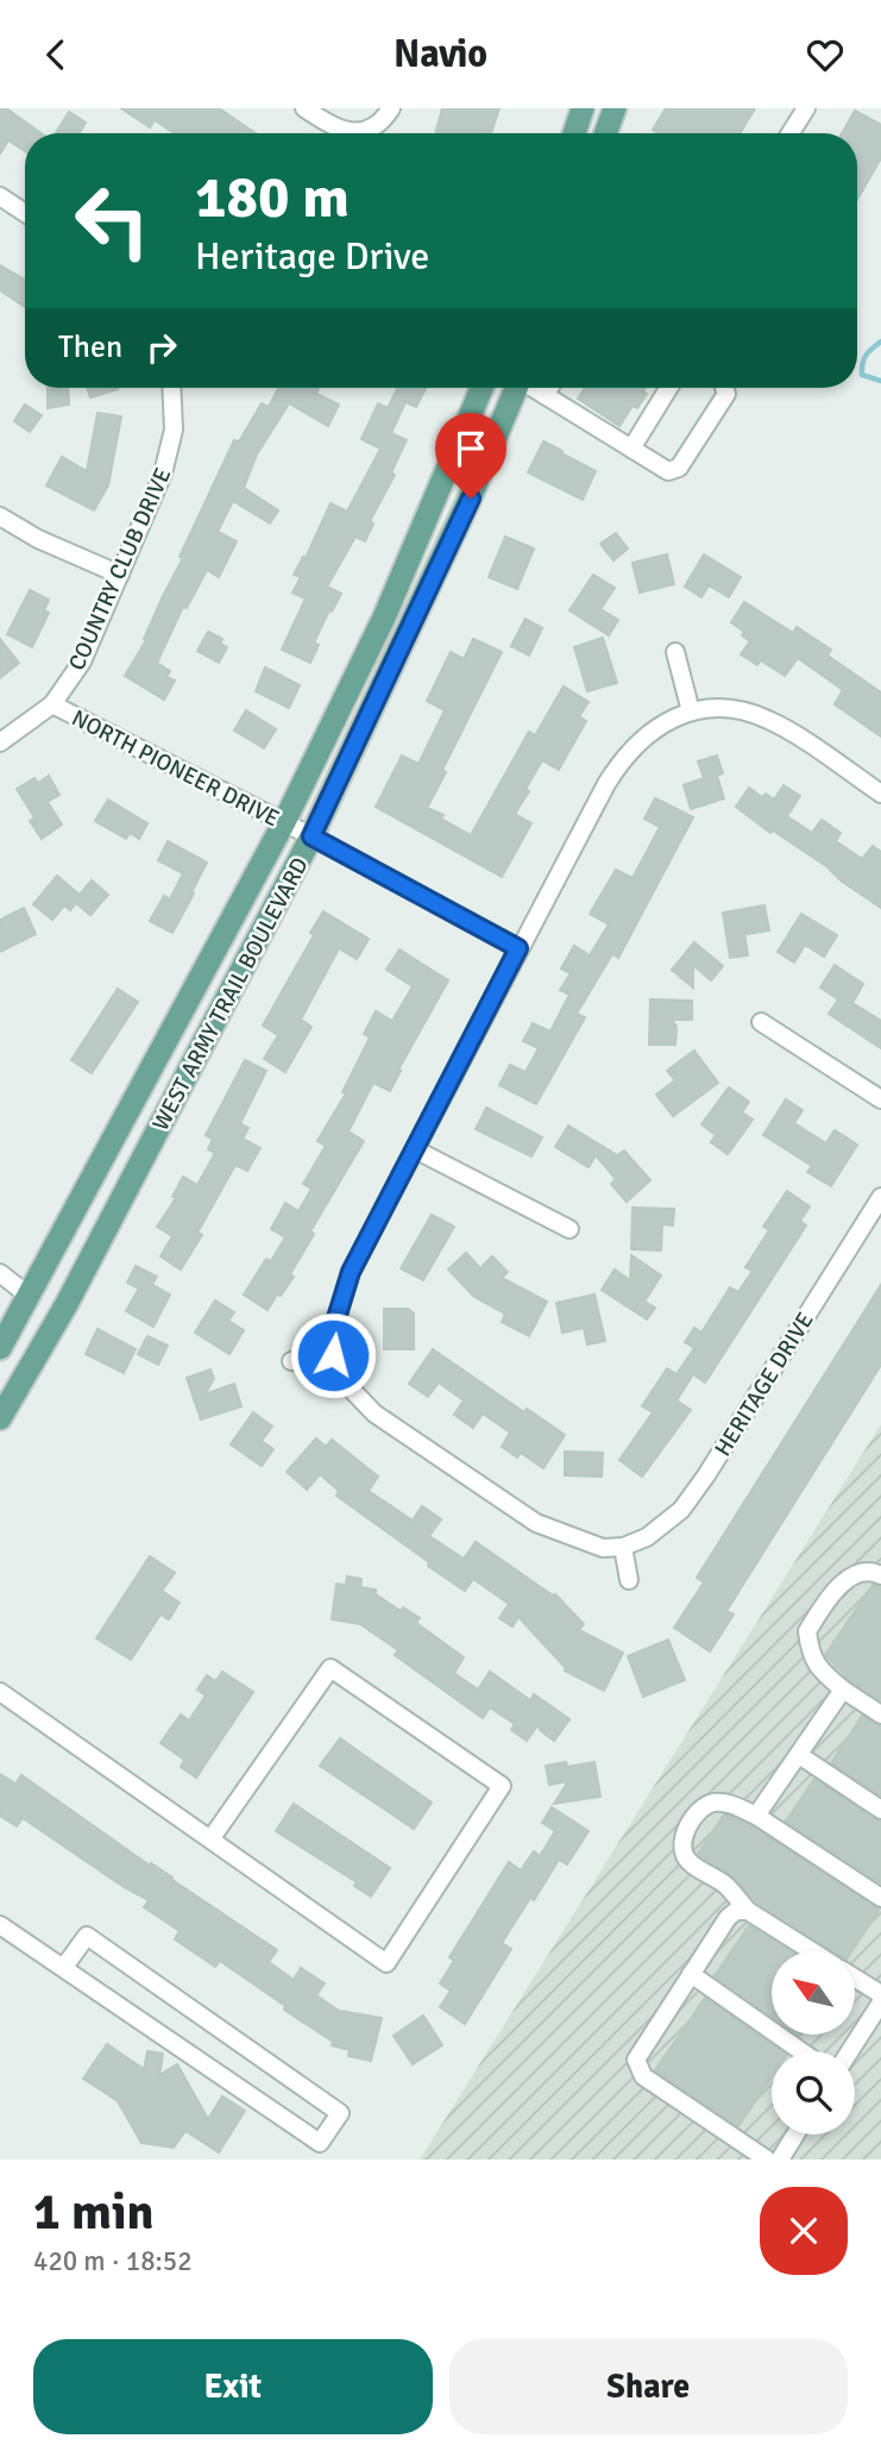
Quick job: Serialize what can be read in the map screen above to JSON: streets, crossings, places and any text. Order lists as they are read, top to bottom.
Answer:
{
  "streets": {
    "main road": ["WEST ARMY TRAIL BOULEVARD"],
    "street": ["COUNTRY CLUB DRIVE", "NORTH PIONEER DRIVE", "HERITAGE DRIVE"]
  },
  "crossings": [
    ["COUNTRY CLUB DRIVE", "NORTH PIONEER DRIVE"],
    ["NORTH PIONEER DRIVE", "WEST ARMY TRAIL BOULEVARD"]
  ],
  "north": "top left",
  "page": {
    "header": "Navio",
    "turn": ["180 m", "Heritage Drive"],
    "then": "Then",
    "heading": ["1 min", "420 m · 18:52"],
    "buttons": ["Exit", "Share"]
  }
}
